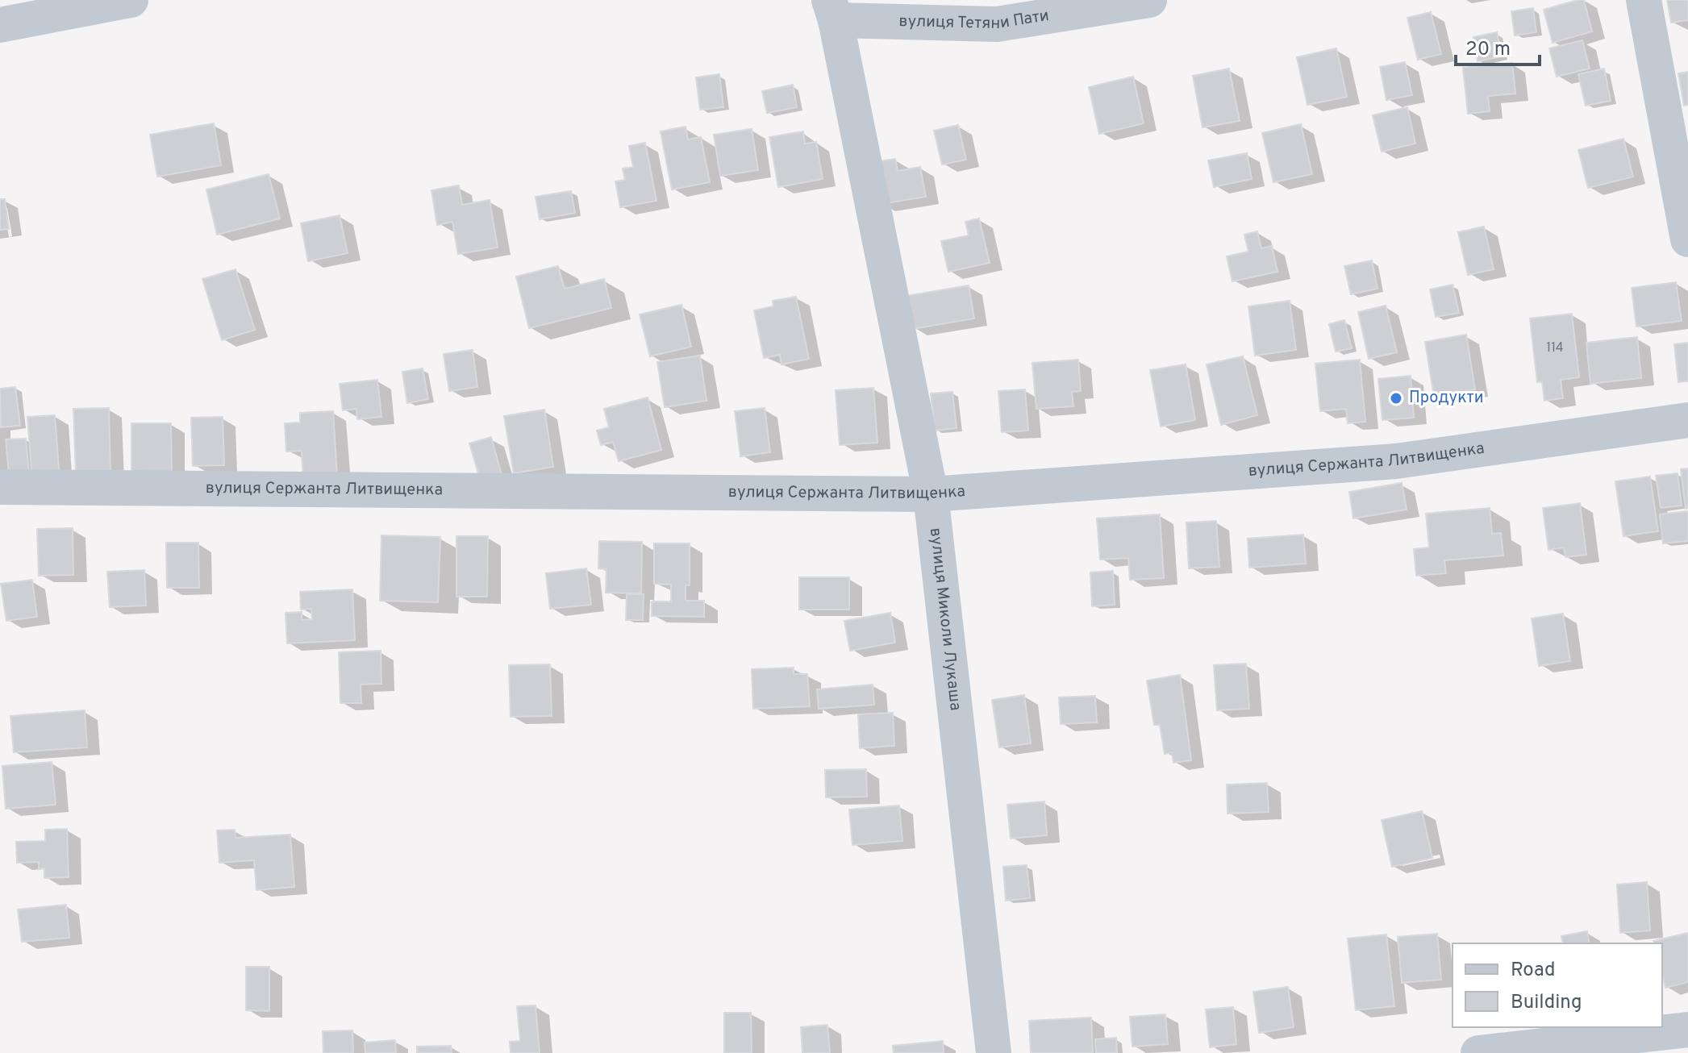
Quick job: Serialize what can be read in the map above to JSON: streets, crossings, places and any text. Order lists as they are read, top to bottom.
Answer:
{
  "streets": {
    "street": ["вулиця Тетяни Пати", "вулиця Сержанта Литвищенка", "вулиця Миколи Лукаша"]
  },
  "crossings": [
    ["вулиця Тетяни Пати", "вулиця Миколи Лукаша"],
    ["вулиця Сержанта Литвищенка", "вулиця Миколи Лукаша"]
  ],
  "places": ["Продукти"],
  "house_numbers": ["114"],
  "legend": ["Road", "Building"],
  "scale_bar": "20 m"
}
